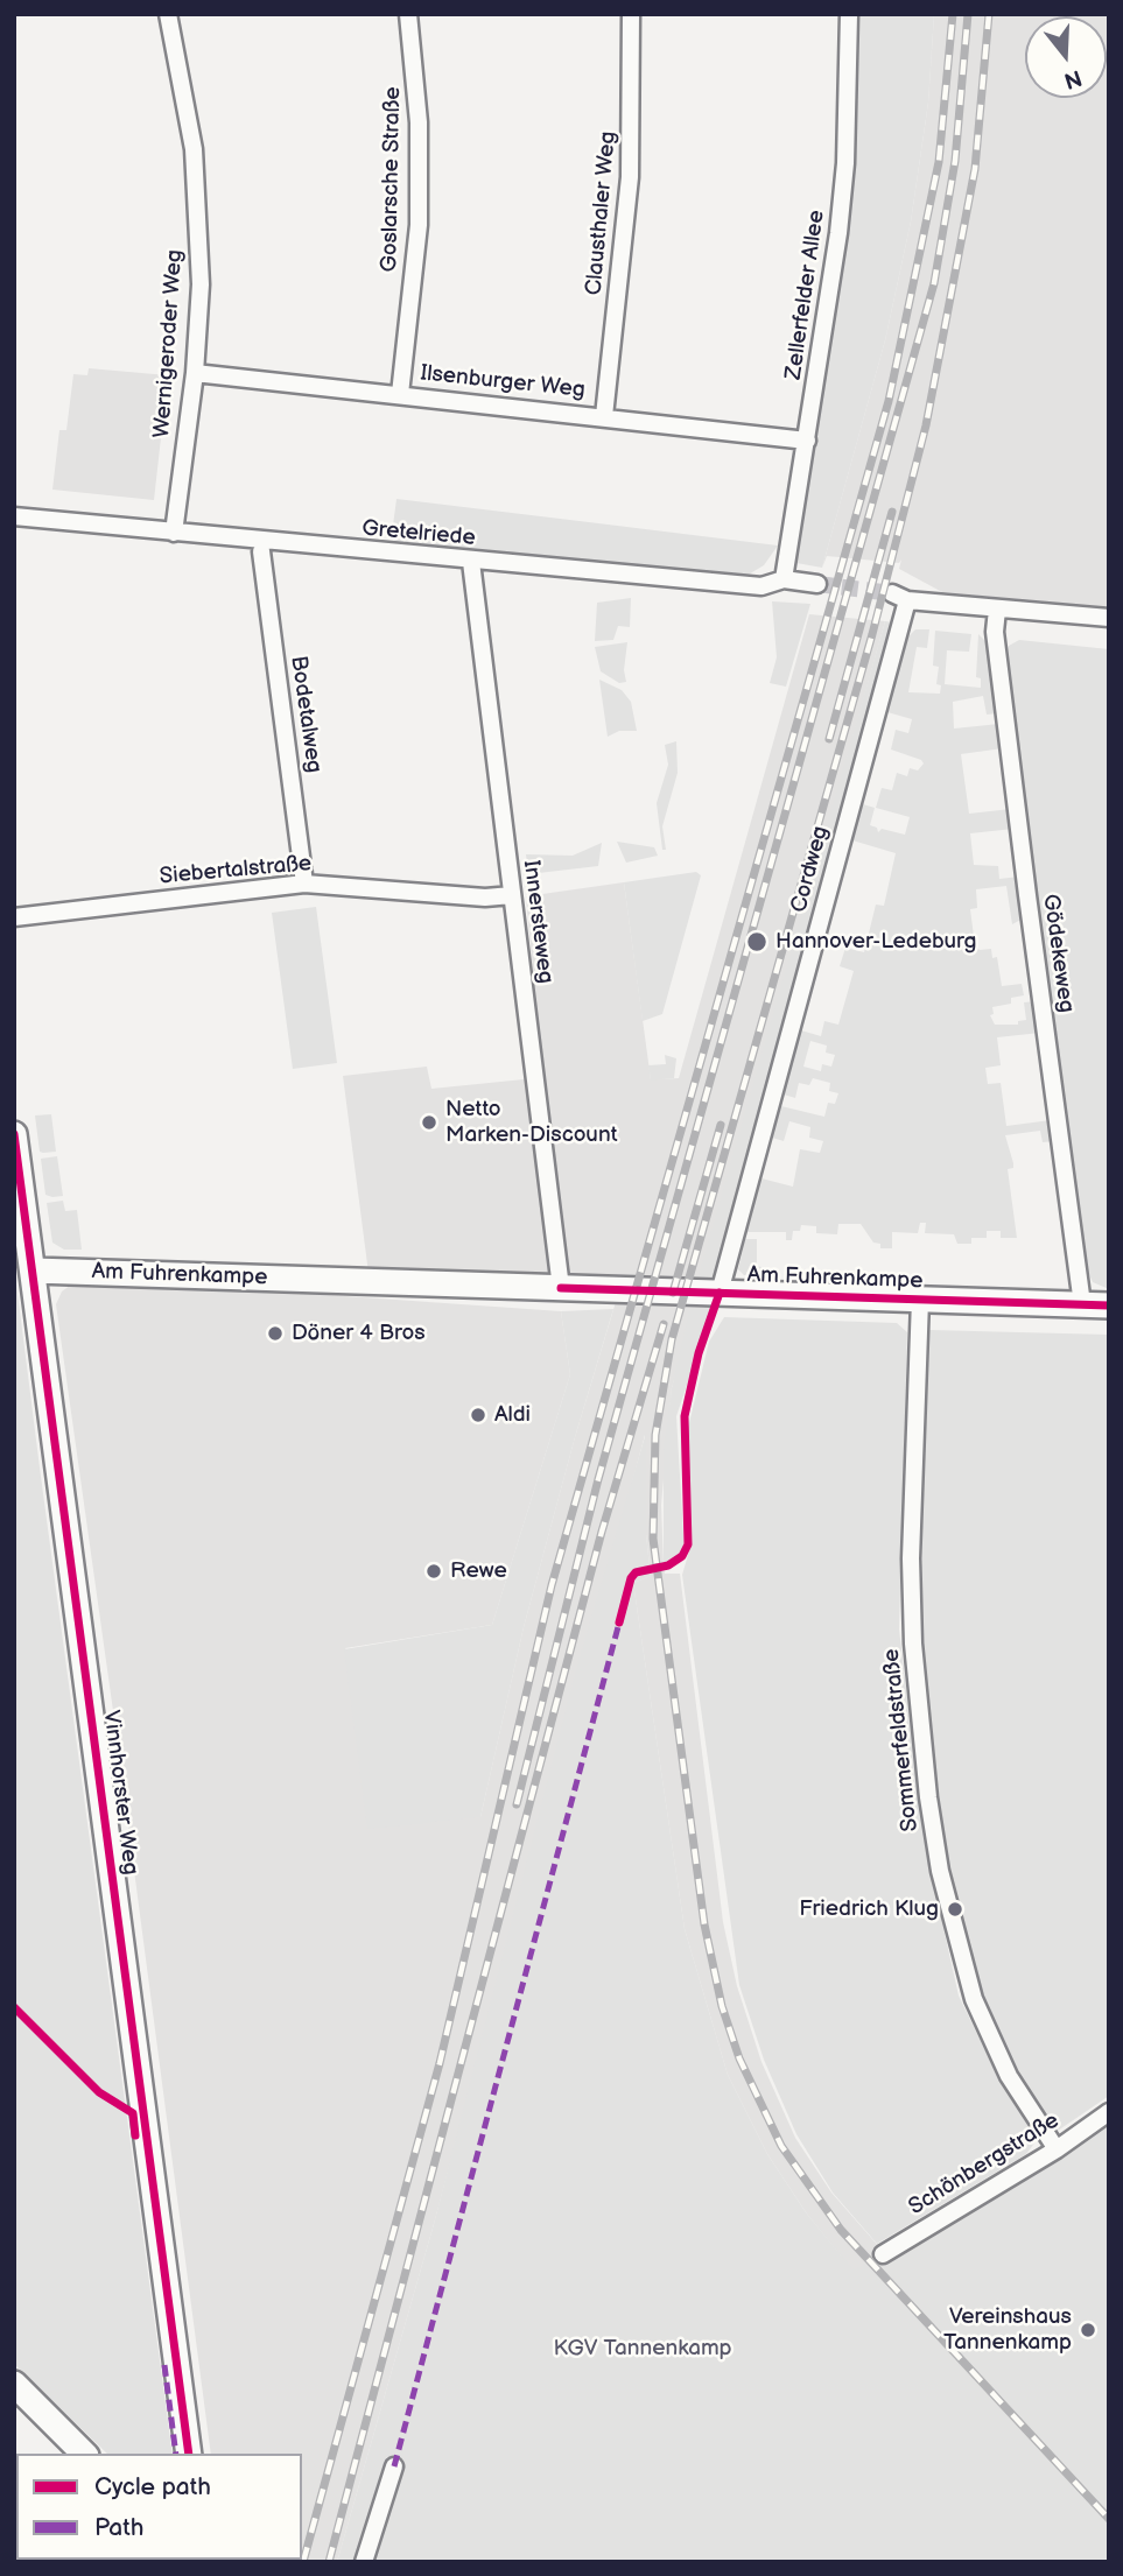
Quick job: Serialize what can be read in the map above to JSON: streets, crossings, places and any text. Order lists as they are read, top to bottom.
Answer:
{
  "streets": {
    "street": [
      "Goslarsche Straße",
      "Clausthaler Weg",
      "Zellerfelder Allee",
      "Wernigeroder Weg",
      "Ilsenburger Weg",
      "Gretelriede",
      "Bodetalweg",
      "Cordweg",
      "Siebertalstraße",
      "Innersteweg",
      "Gödekeweg",
      "Am Fuhrenkampe",
      "Sommerfeldstraße",
      "Vinnhorster Weg",
      "Schönbergstraße"
    ]
  },
  "crossings": [
    ["Goslarsche Straße", "Ilsenburger Weg"],
    ["Clausthaler Weg", "Ilsenburger Weg"],
    ["Zellerfelder Allee", "Ilsenburger Weg"],
    ["Zellerfelder Allee", "Gretelriede"],
    ["Wernigeroder Weg", "Ilsenburger Weg"],
    ["Wernigeroder Weg", "Gretelriede"],
    ["Gretelriede", "Innersteweg"],
    ["Bodetalweg", "Siebertalstraße"],
    ["Cordweg", "Gödekeweg"],
    ["Cordweg", "Am Fuhrenkampe"],
    ["Siebertalstraße", "Innersteweg"],
    ["Innersteweg", "Am Fuhrenkampe"],
    ["Gödekeweg", "Am Fuhrenkampe"],
    ["Am Fuhrenkampe", "Sommerfeldstraße"],
    ["Am Fuhrenkampe", "Vinnhorster Weg"],
    ["Sommerfeldstraße", "Schönbergstraße"]
  ],
  "parks": ["KGV Tannenkamp"],
  "places": [
    "Hannover-Ledeburg",
    "Netto Marken-Discount",
    "Döner 4 Bros",
    "Aldi",
    "Rewe",
    "Friedrich Klug",
    "Vereinshaus Tannenkamp"
  ],
  "legend": ["Cycle path", "Path"],
  "north": "bottom"
}
